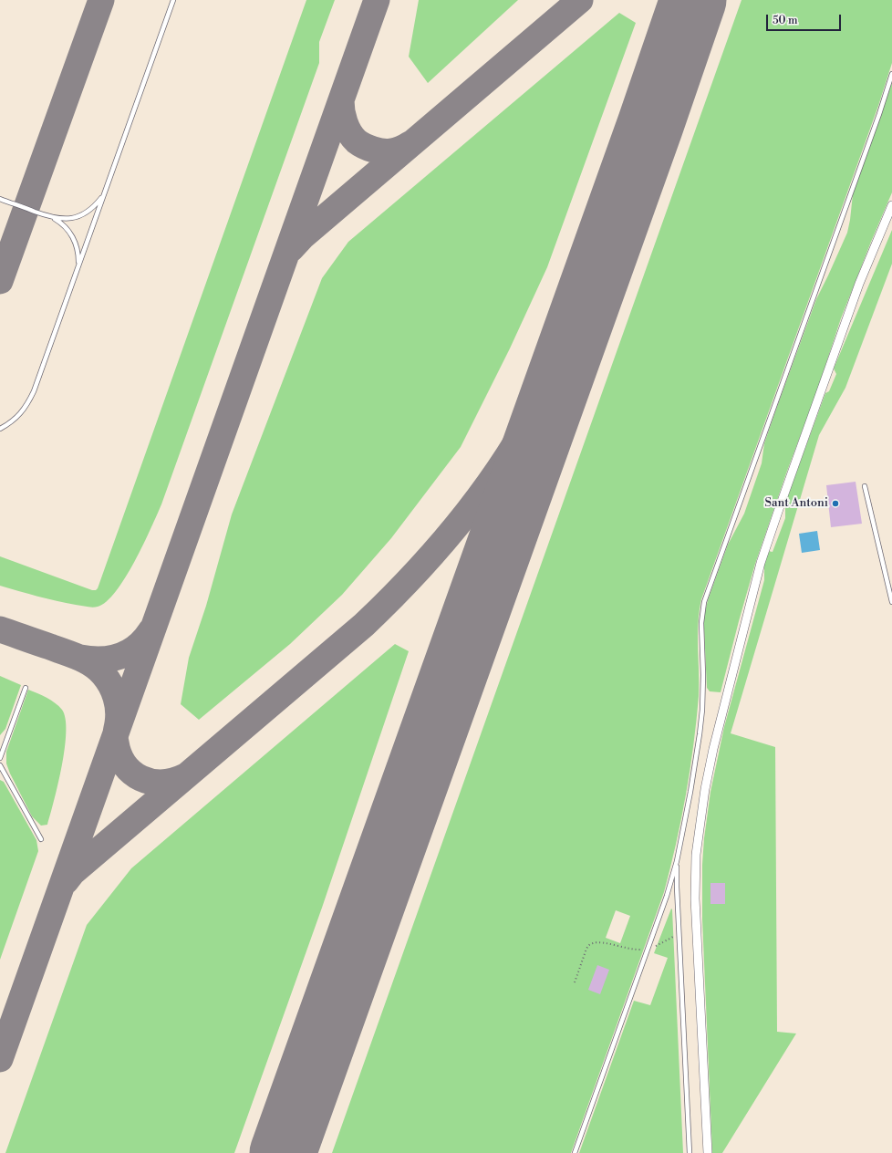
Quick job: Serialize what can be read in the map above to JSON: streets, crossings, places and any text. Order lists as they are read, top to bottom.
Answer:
{
  "places": ["Sant Antoni"],
  "scale_bar": "50 m"
}
